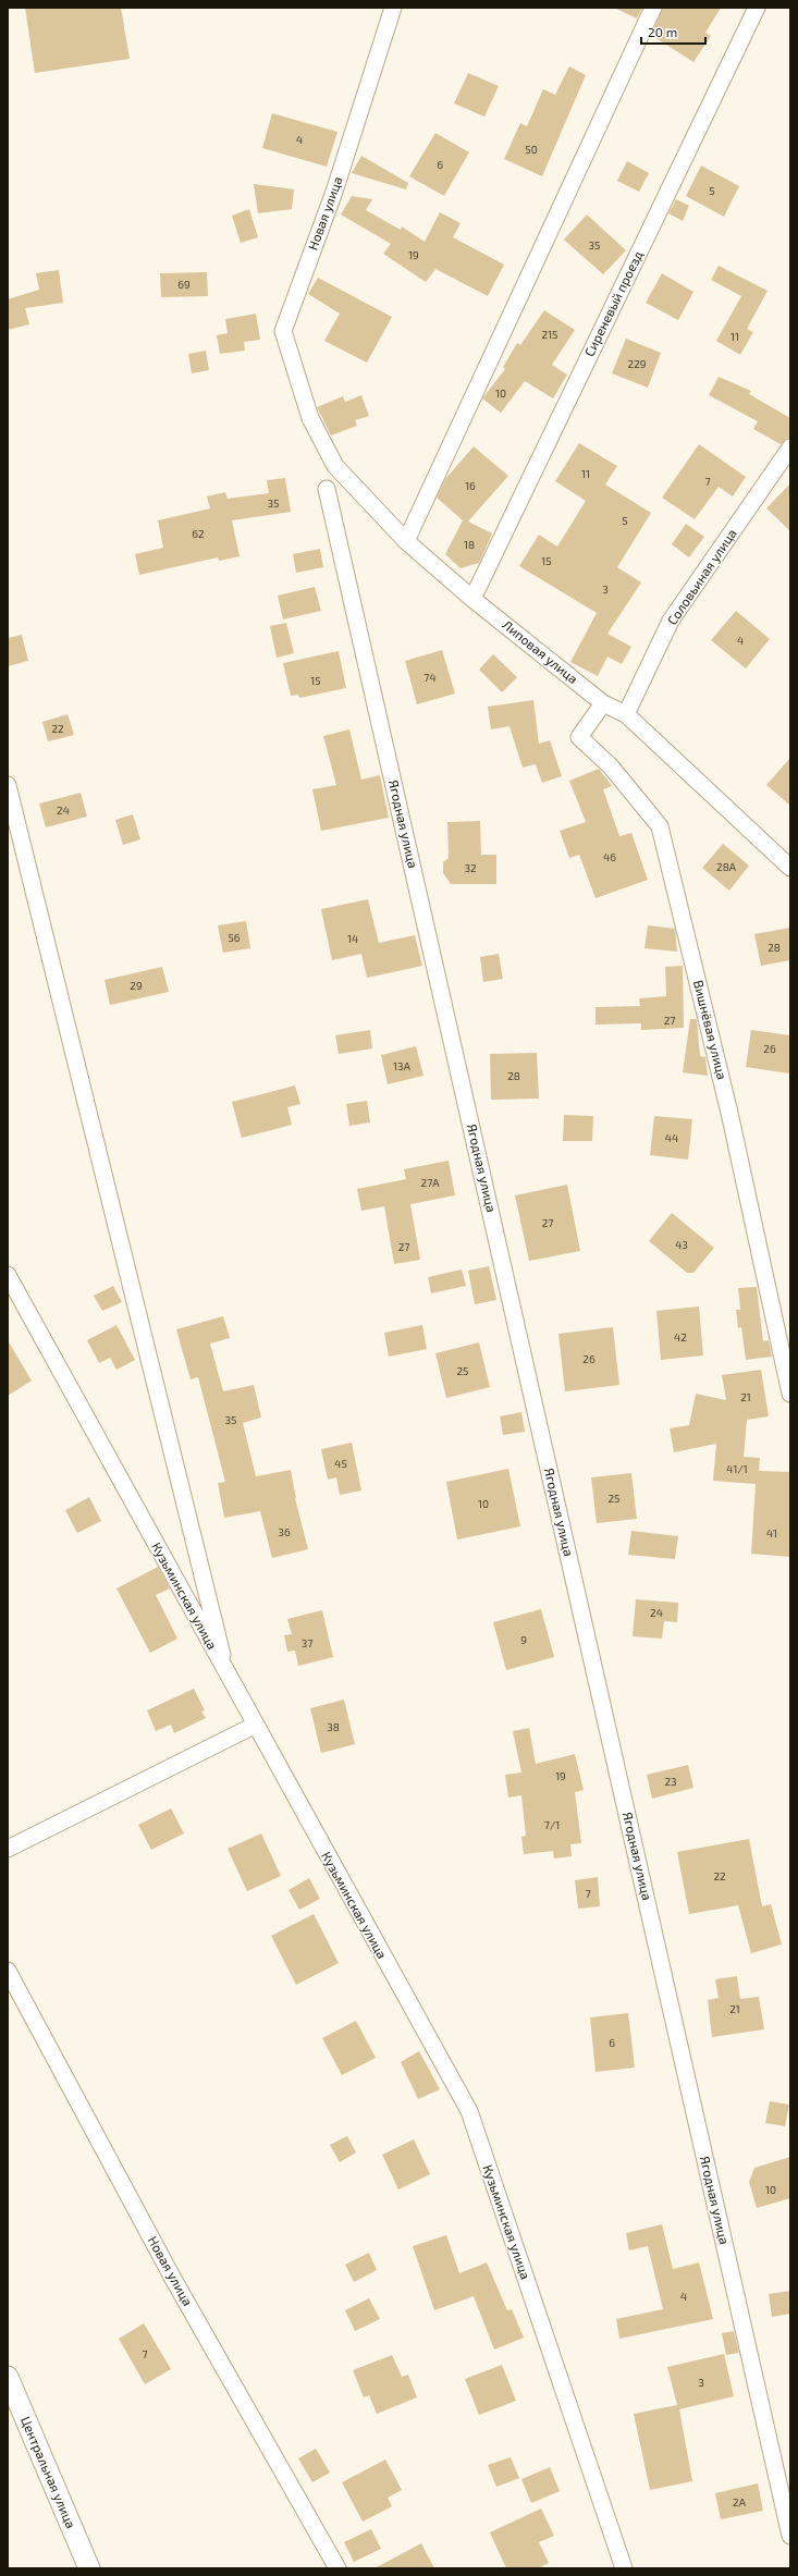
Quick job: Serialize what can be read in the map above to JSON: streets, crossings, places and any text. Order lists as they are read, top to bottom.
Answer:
{
  "streets": {
    "street": [
      "Новая улица",
      "Сиреневый проезд",
      "Соловьиная улица",
      "Липовая улица",
      "Ягодная улица",
      "Вишнёвая улица",
      "Кузьминская улица",
      "Центральная улица"
    ]
  },
  "crossings": [
    ["Новая улица", "Липовая улица"],
    ["Сиреневый проезд", "Липовая улица"],
    ["Соловьиная улица", "Липовая улица"],
    ["Липовая улица", "Вишнёвая улица"]
  ],
  "house_numbers": [
    "4",
    "50",
    "6",
    "5",
    "35",
    "19",
    "69",
    "215",
    "11",
    "229",
    "10",
    "11",
    "7",
    "16",
    "35",
    "5",
    "62",
    "18",
    "15",
    "3",
    "4",
    "74",
    "15",
    "22",
    "24",
    "46",
    "28А",
    "32",
    "56",
    "14",
    "28",
    "29",
    "27",
    "26",
    "13А",
    "28",
    "44",
    "27А",
    "27",
    "43",
    "27",
    "42",
    "26",
    "25",
    "21",
    "35",
    "45",
    "41/1",
    "25",
    "10",
    "36",
    "41",
    "24",
    "9",
    "37",
    "38",
    "19",
    "23",
    "7/1",
    "22",
    "7",
    "21",
    "6",
    "10",
    "4",
    "7",
    "3",
    "2А"
  ],
  "scale_bar": "20 m"
}
